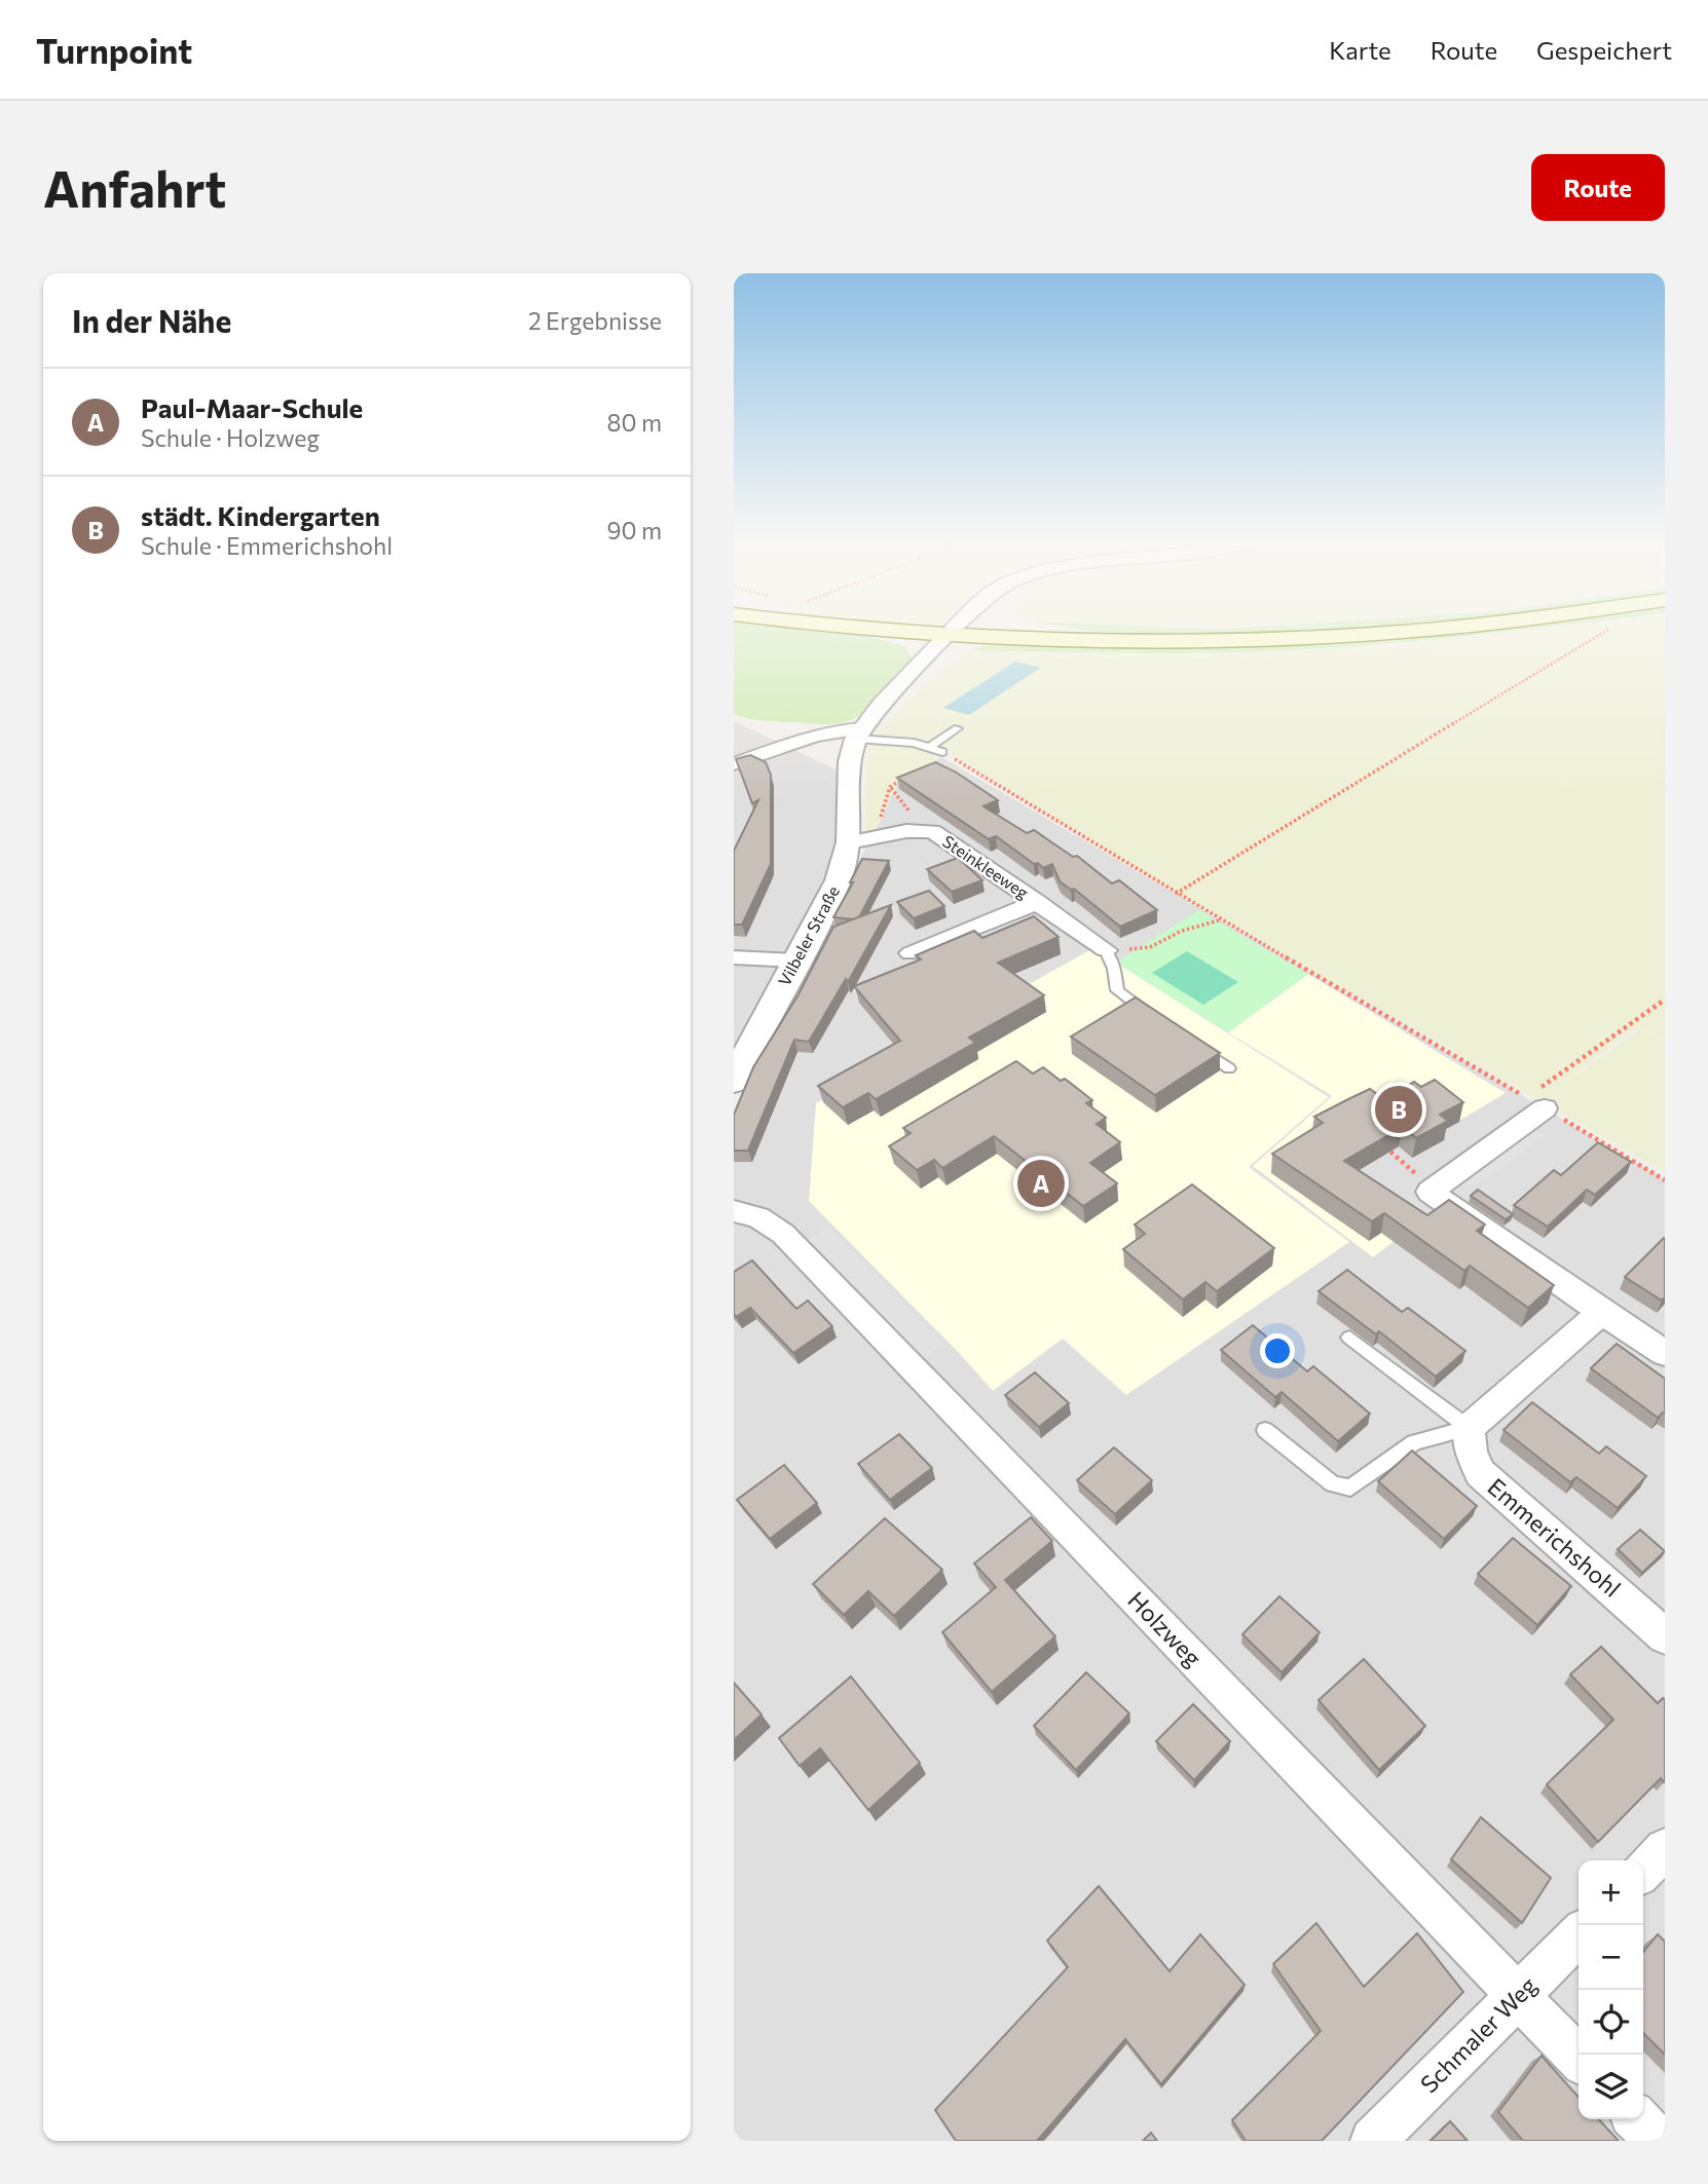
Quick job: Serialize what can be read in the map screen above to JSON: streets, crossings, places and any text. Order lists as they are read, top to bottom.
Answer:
{
  "streets": {
    "street": [
      "Steinkleeweg",
      "Vilbeler Straße",
      "Emmerichshohl",
      "Holzweg",
      "Schmaler Weg"
    ]
  },
  "crossings": [
    ["Steinkleeweg", "Vilbeler Straße"],
    ["Holzweg", "Schmaler Weg"]
  ],
  "page": {
    "header": "Turnpoint",
    "nav": ["Karte", "Route", "Gespeichert"],
    "buttons": "Route",
    "title": "Anfahrt",
    "heading": ["In der Nähe", "2 Ergebnisse"],
    "list": [
      {
        "mark": "A",
        "name": "Paul-Maar-Schule",
        "note": "Schule · Holzweg",
        "value": "80 m"
      },
      {
        "mark": "B",
        "name": "städt. Kindergarten",
        "note": "Schule · Emmerichshohl",
        "value": "90 m"
      }
    ],
    "pins": ["B", "A"],
    "map_buttons": ["+", "−"]
  }
}
